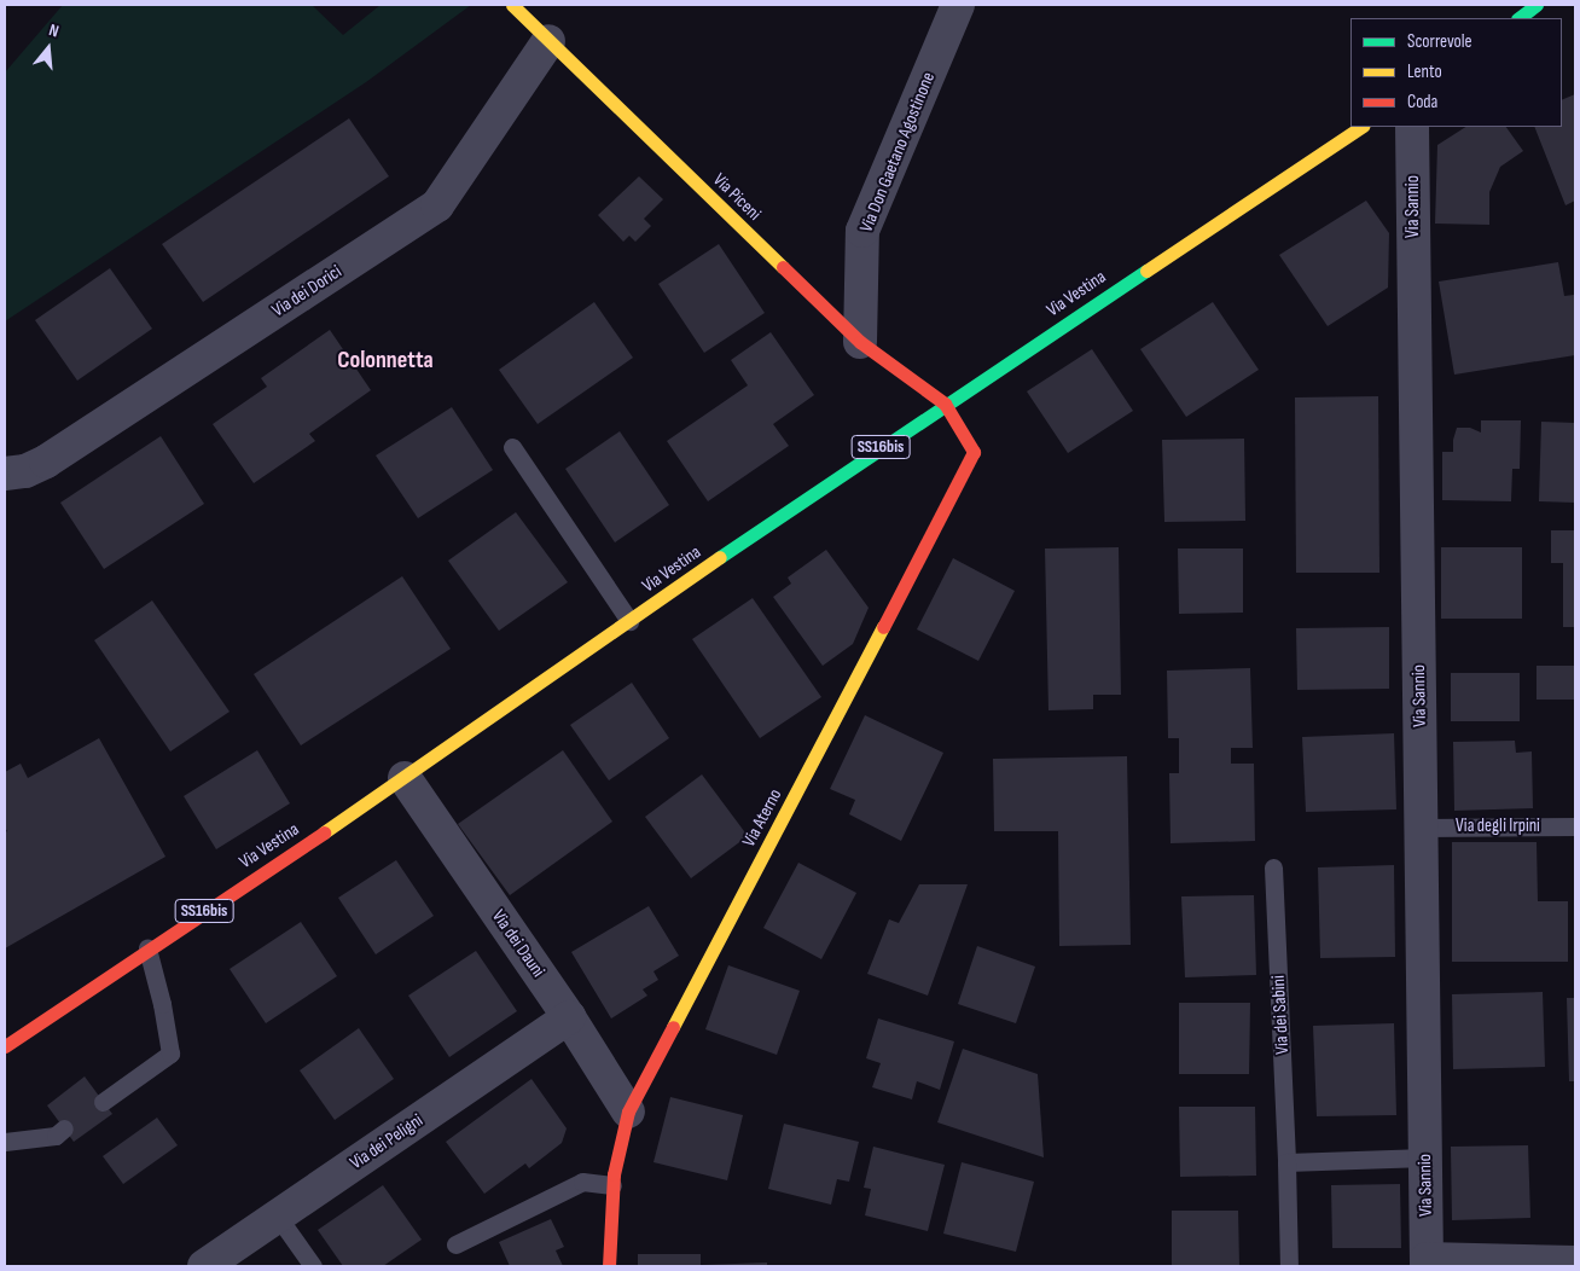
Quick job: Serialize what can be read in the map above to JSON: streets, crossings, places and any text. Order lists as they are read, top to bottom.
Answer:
{
  "streets": {
    "main road": [
      "Via Piceni",
      "Via Vestina",
      "SS16bis",
      "Via Aterno"
    ],
    "street": [
      "Via Don Gaetano Agostinone",
      "Via Sannio",
      "Via dei Dorici",
      "Via dei Dauni",
      "Via dei Peligni"
    ],
    "lane": ["Via degli Irpini", "Via dei Sabini"]
  },
  "crossings": [
    ["Via Don Gaetano Agostinone", "Via Piceni"],
    ["Via Piceni", "Via dei Dorici"],
    ["Via Piceni", "Via Vestina"],
    ["Via Piceni", "Via Aterno"],
    ["Via Sannio", "Via degli Irpini"],
    ["Via Vestina", "Via Aterno"],
    ["Via Vestina", "Via dei Dauni"],
    ["Via Aterno", "Via dei Dauni"],
    ["Via dei Dauni", "Via dei Peligni"]
  ],
  "districts": ["Colonnetta"],
  "legend": ["Scorrevole", "Lento", "Coda"],
  "north": "top"
}
